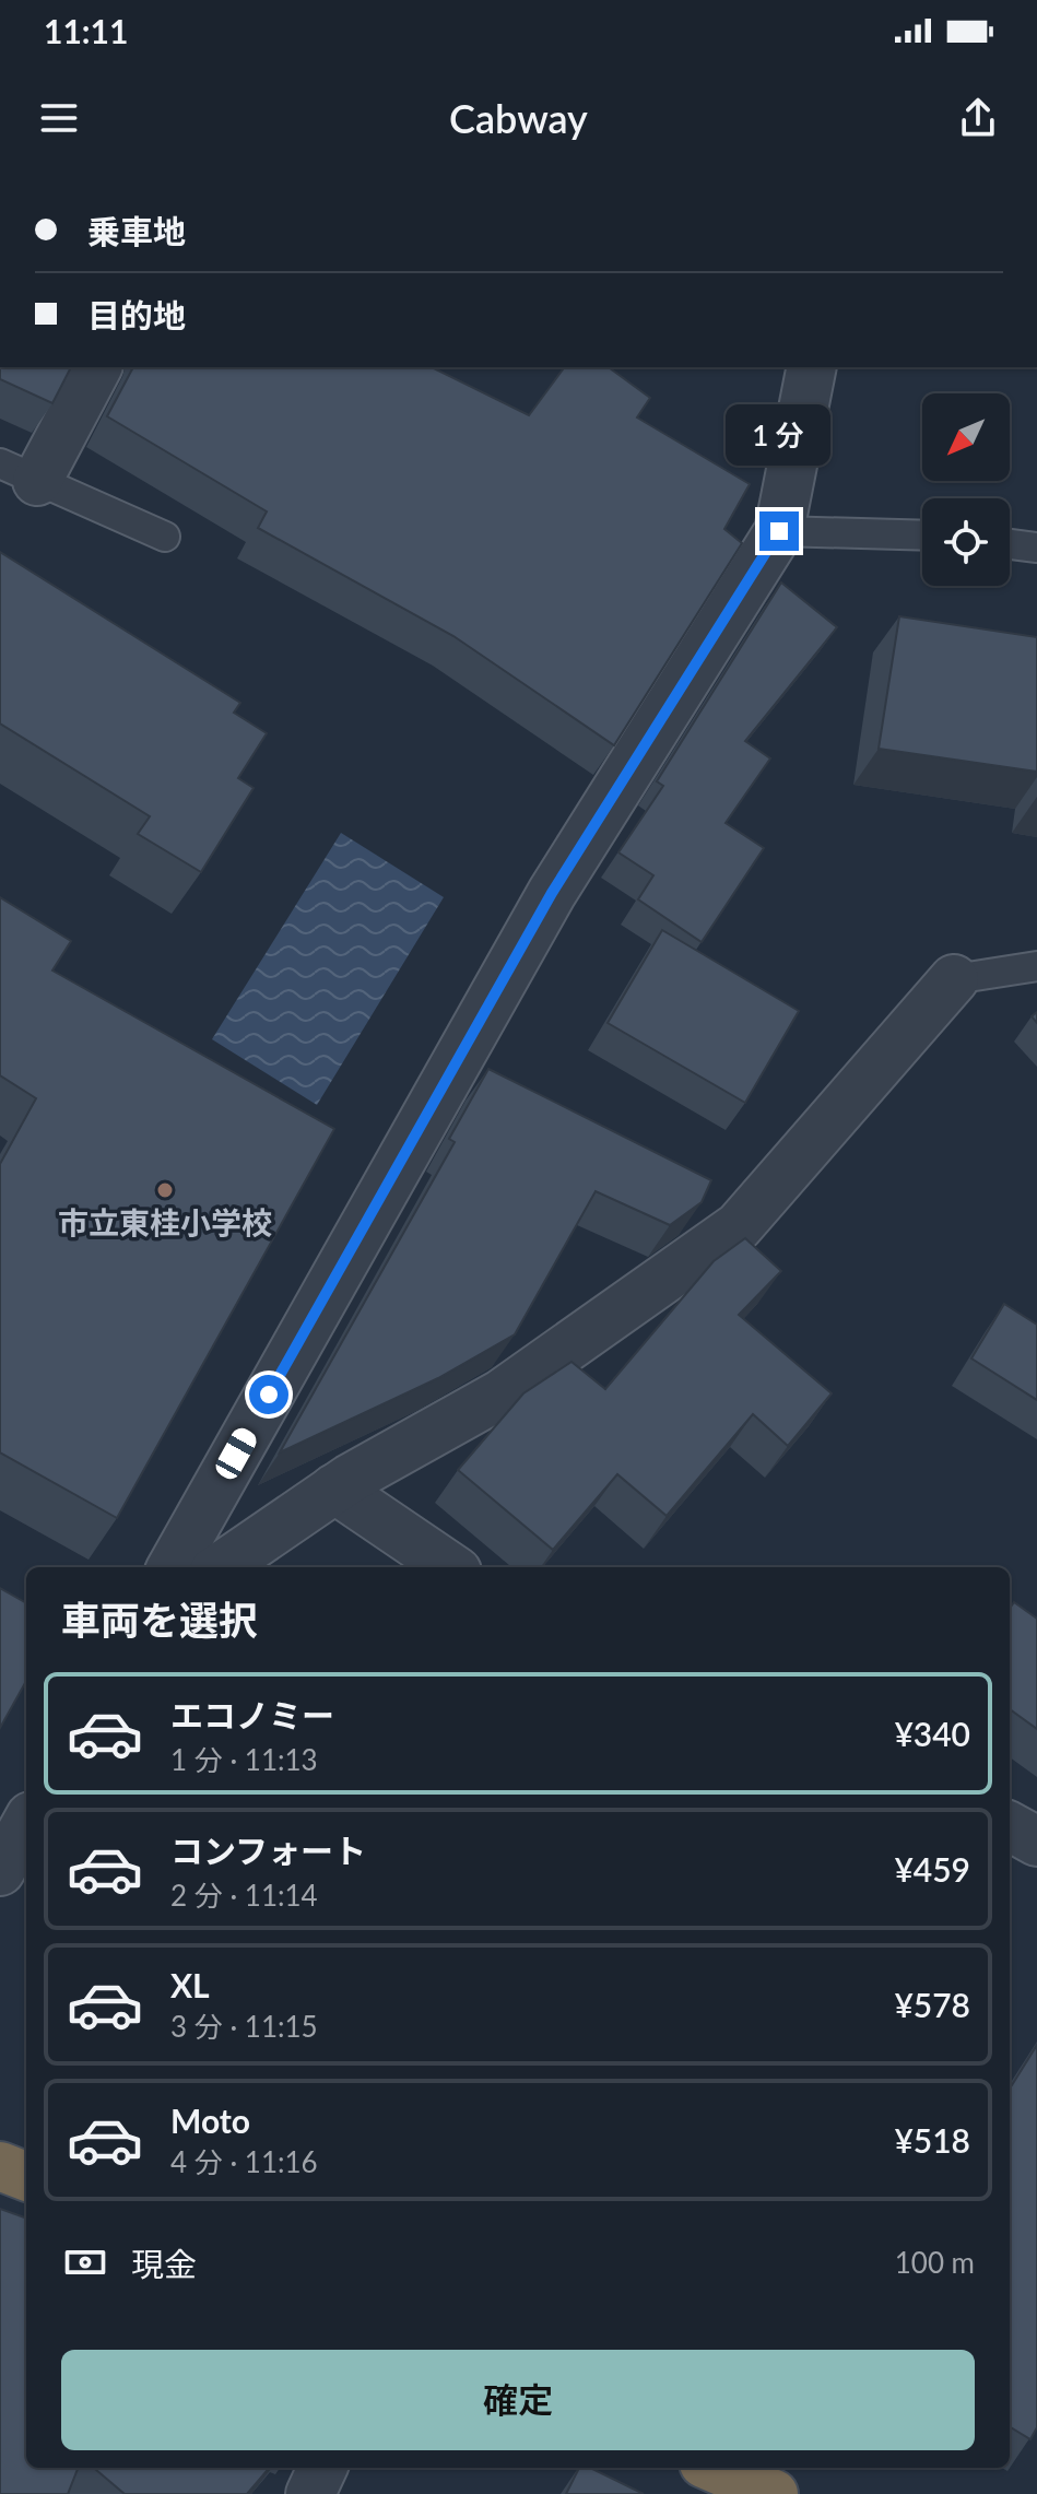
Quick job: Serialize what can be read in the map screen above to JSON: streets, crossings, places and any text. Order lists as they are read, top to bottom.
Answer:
{
  "places": ["市立東桂小学校"],
  "north": "bottom left",
  "page": {
    "status": "11:11",
    "header": "Cabway",
    "banner": ["乗車地", "目的地"],
    "bubble": "1 分",
    "heading": "車両を選択",
    "list": [
      {
        "name": "エコノミー",
        "note": "1 分 · 11:13",
        "value": "¥340"
      },
      {
        "name": "コンフォート",
        "note": "2 分 · 11:14",
        "value": "¥459"
      },
      {
        "name": "XL",
        "note": "3 分 · 11:15",
        "value": "¥578"
      },
      {
        "name": "Moto",
        "note": "4 分 · 11:16",
        "value": "¥518"
      }
    ],
    "pay": ["現金", "100 m"],
    "buttons": "確定"
  }
}
